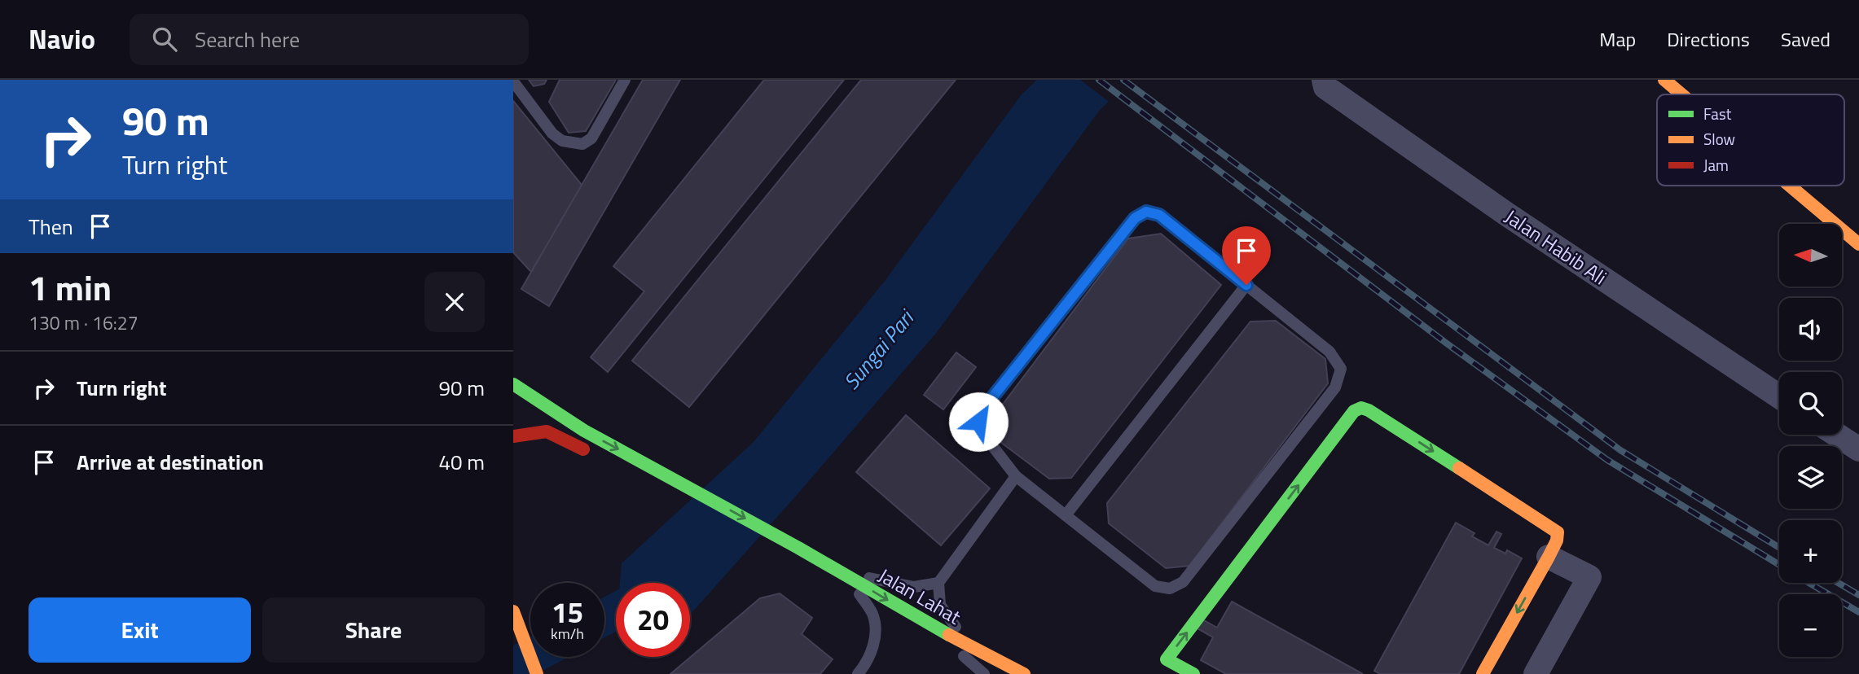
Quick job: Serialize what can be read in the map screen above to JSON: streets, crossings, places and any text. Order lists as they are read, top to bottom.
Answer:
{
  "streets": {
    "street": ["Jalan Habib Ali", "Jalan Lahat"]
  },
  "one_way": ["Jalan Lahat"],
  "water": ["Sungai Pari"],
  "legend": ["Fast", "Slow", "Jam"],
  "north": "left",
  "page": {
    "header": "Navio",
    "search": "Search here",
    "nav": ["Map", "Directions", "Saved"],
    "turn": ["90 m", "Turn right"],
    "then": "Then",
    "map_buttons": ["+", "−"],
    "heading": ["1 min", "130 m · 16:27"],
    "list": [
      {
        "name": "Turn right",
        "value": "90 m"
      },
      {
        "name": "Arrive at destination",
        "value": "40 m"
      }
    ],
    "speed": "15 km/h",
    "limit": "20",
    "buttons": ["Exit", "Share"]
  }
}
